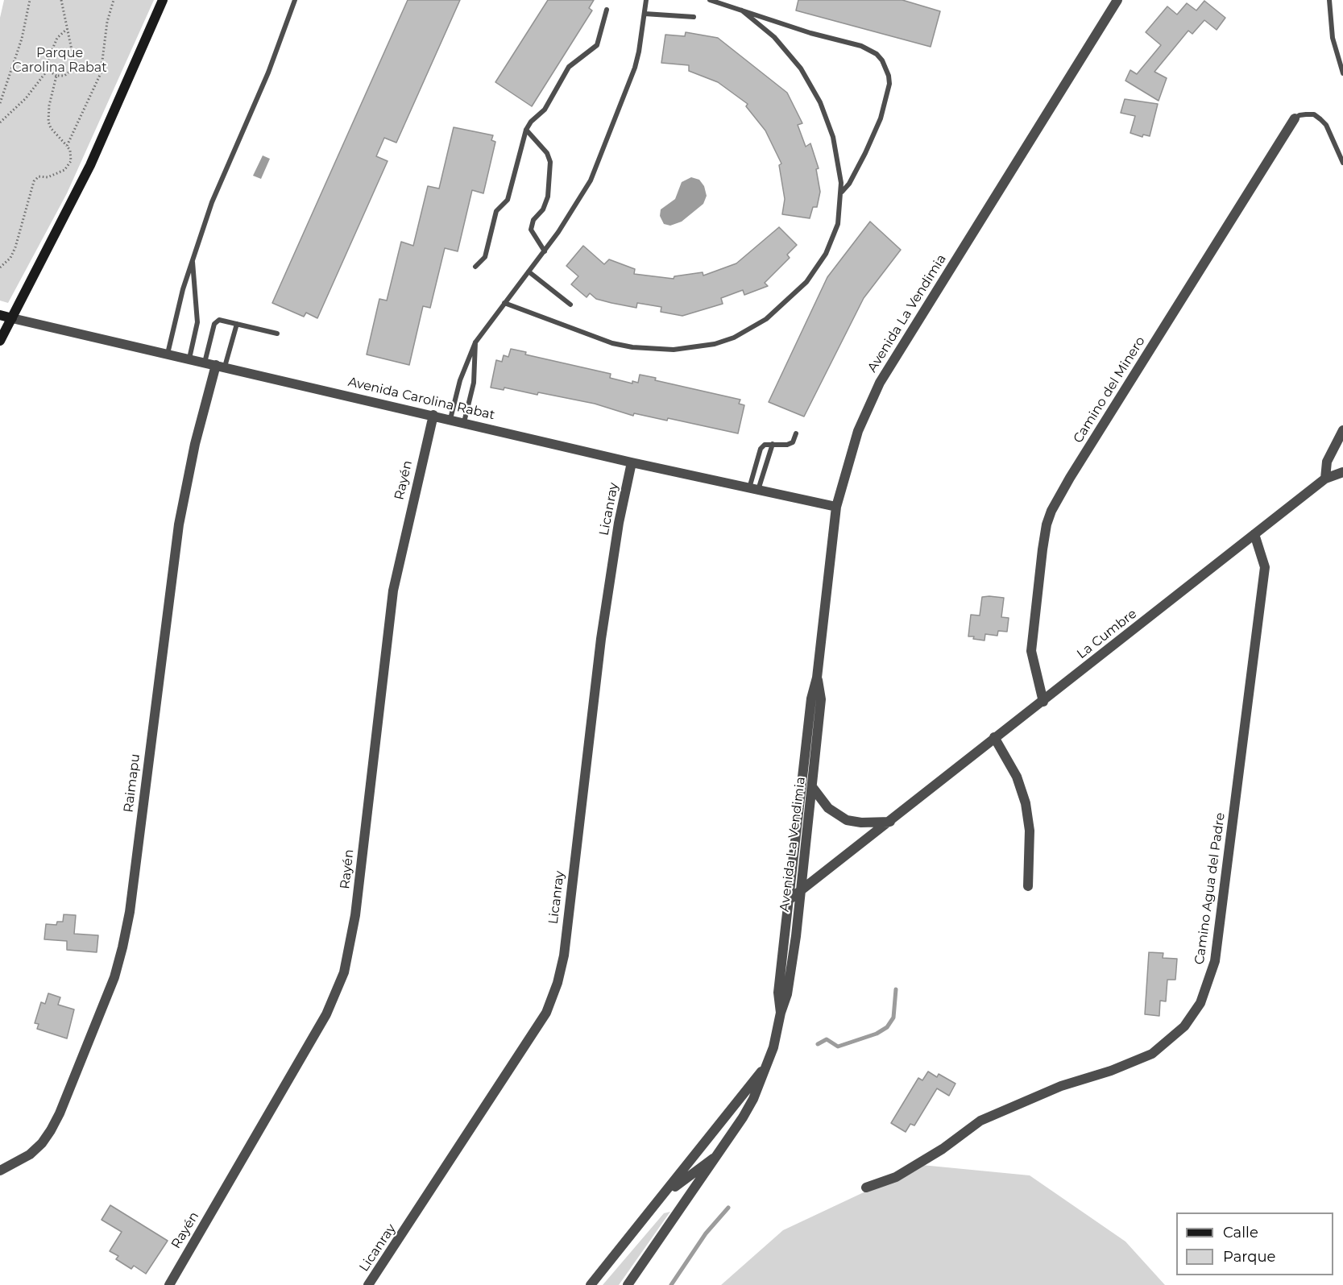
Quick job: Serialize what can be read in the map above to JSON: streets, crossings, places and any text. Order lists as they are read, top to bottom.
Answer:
{
  "streets": {
    "street": [
      "Avenida La Vendimia",
      "Camino del Minero",
      "Avenida Carolina Rabat",
      "Rayén",
      "Licanray",
      "La Cumbre",
      "Raimapu",
      "Camino Agua del Padre"
    ]
  },
  "crossings": [
    ["Avenida La Vendimia", "Avenida Carolina Rabat"],
    ["Avenida La Vendimia", "La Cumbre"],
    ["Camino del Minero", "La Cumbre"],
    ["Avenida Carolina Rabat", "Rayén"],
    ["Avenida Carolina Rabat", "Licanray"],
    ["Avenida Carolina Rabat", "Raimapu"],
    ["La Cumbre", "Camino Agua del Padre"]
  ],
  "parks": ["Parque Carolina Rabat"],
  "legend": ["Calle", "Parque"]
}
